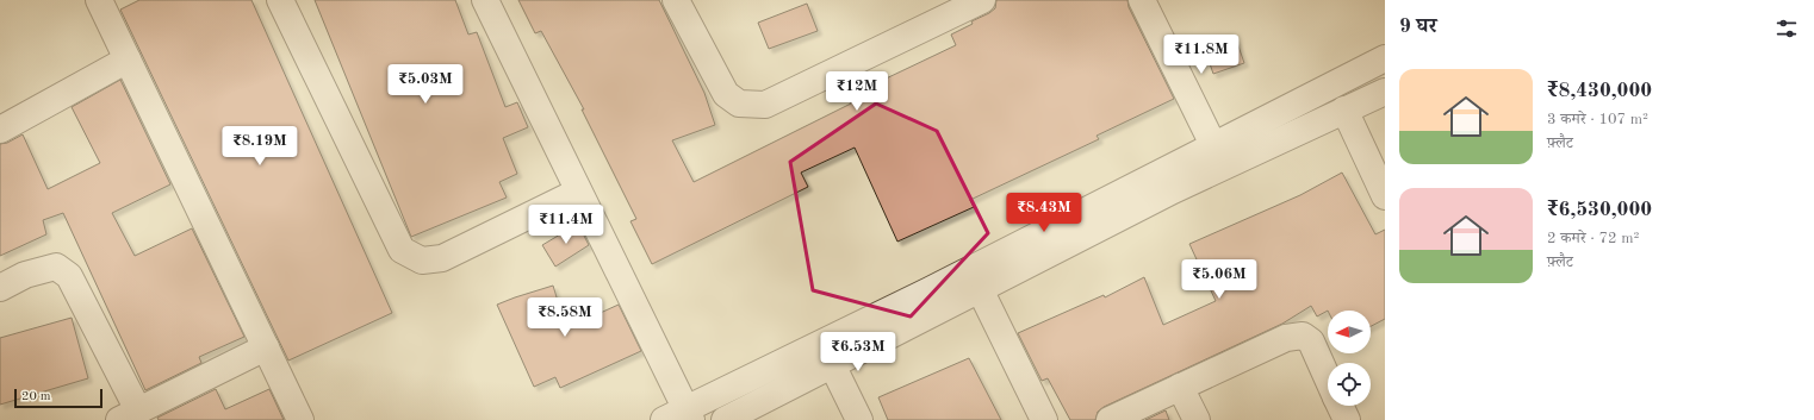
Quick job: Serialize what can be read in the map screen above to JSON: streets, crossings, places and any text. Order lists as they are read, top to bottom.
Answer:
{
  "scale_bar": "20 m",
  "north": "left",
  "page": {
    "heading": "9 घर",
    "price": [
      "₹11.8M",
      "₹5.03M",
      "₹12M",
      "₹8.19M",
      "₹8.43M",
      "₹11.4M",
      "₹5.06M",
      "₹8.58M",
      "₹6.53M"
    ],
    "list": [
      {
        "name": "₹8,430,000",
        "note": "3 कमरे · 107 m² · फ़्लैट"
      },
      {
        "name": "₹6,530,000",
        "note": "2 कमरे · 72 m² · फ़्लैट"
      }
    ],
    "scale": "20 m"
  }
}
